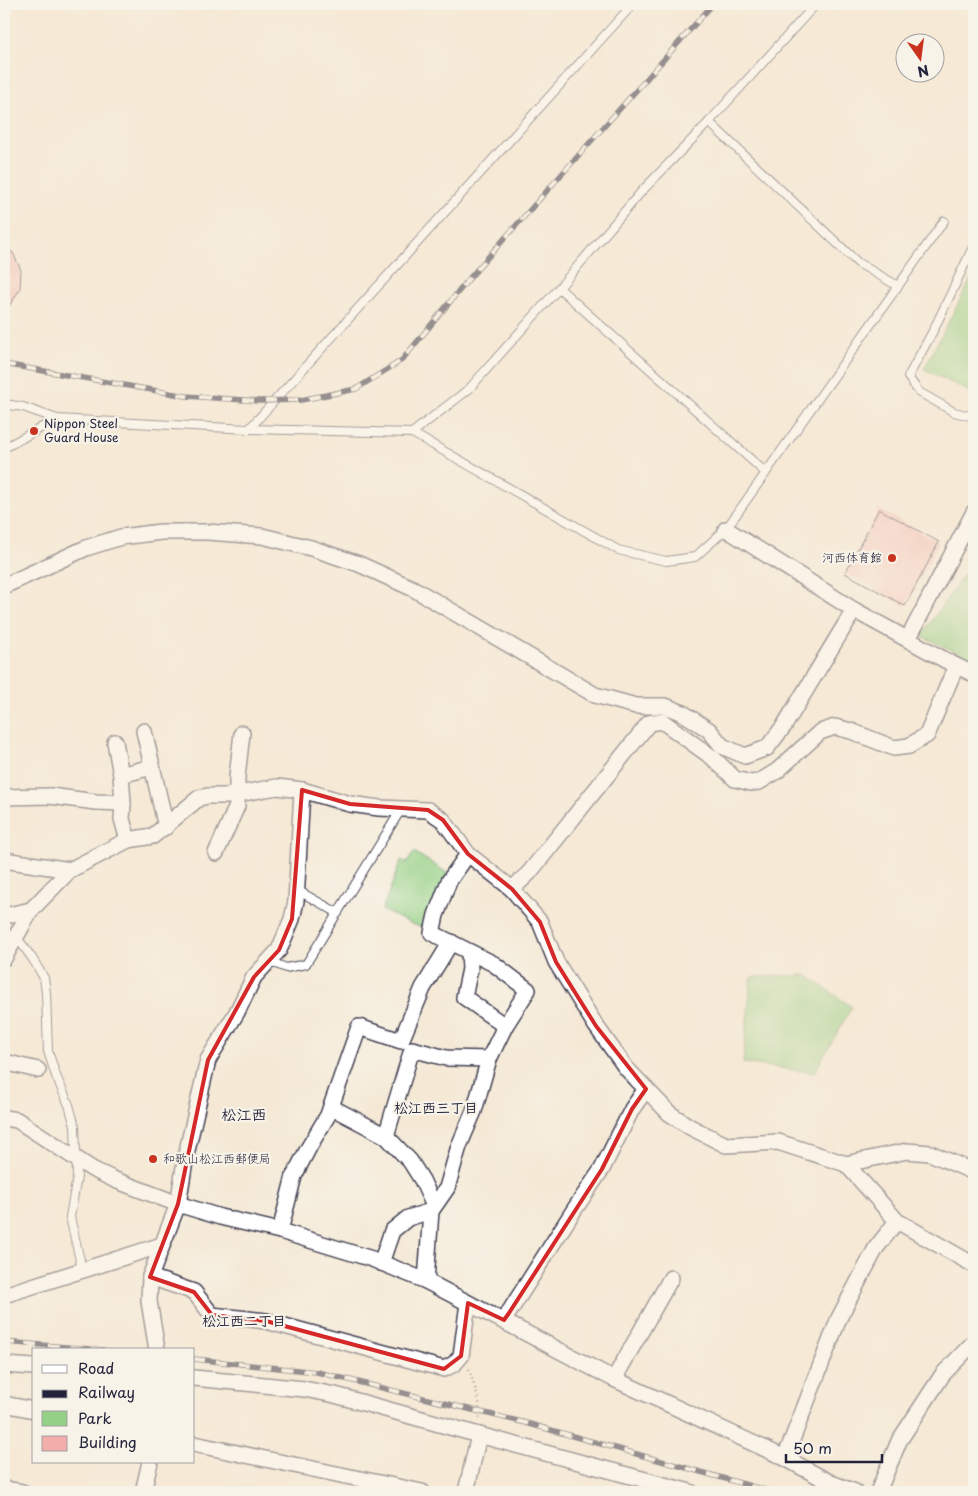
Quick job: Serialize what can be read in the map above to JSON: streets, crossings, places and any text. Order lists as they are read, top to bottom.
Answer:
{
  "districts": ["松江西三丁目", "松江西", "松江西二丁目"],
  "places": ["Nippon Steel Guard House", "河西体育館", "和歌山松江西郵便局"],
  "legend": [
    "Road",
    "Railway",
    "Park",
    "Building"
  ],
  "scale_bar": "50 m",
  "north": "bottom"
}
